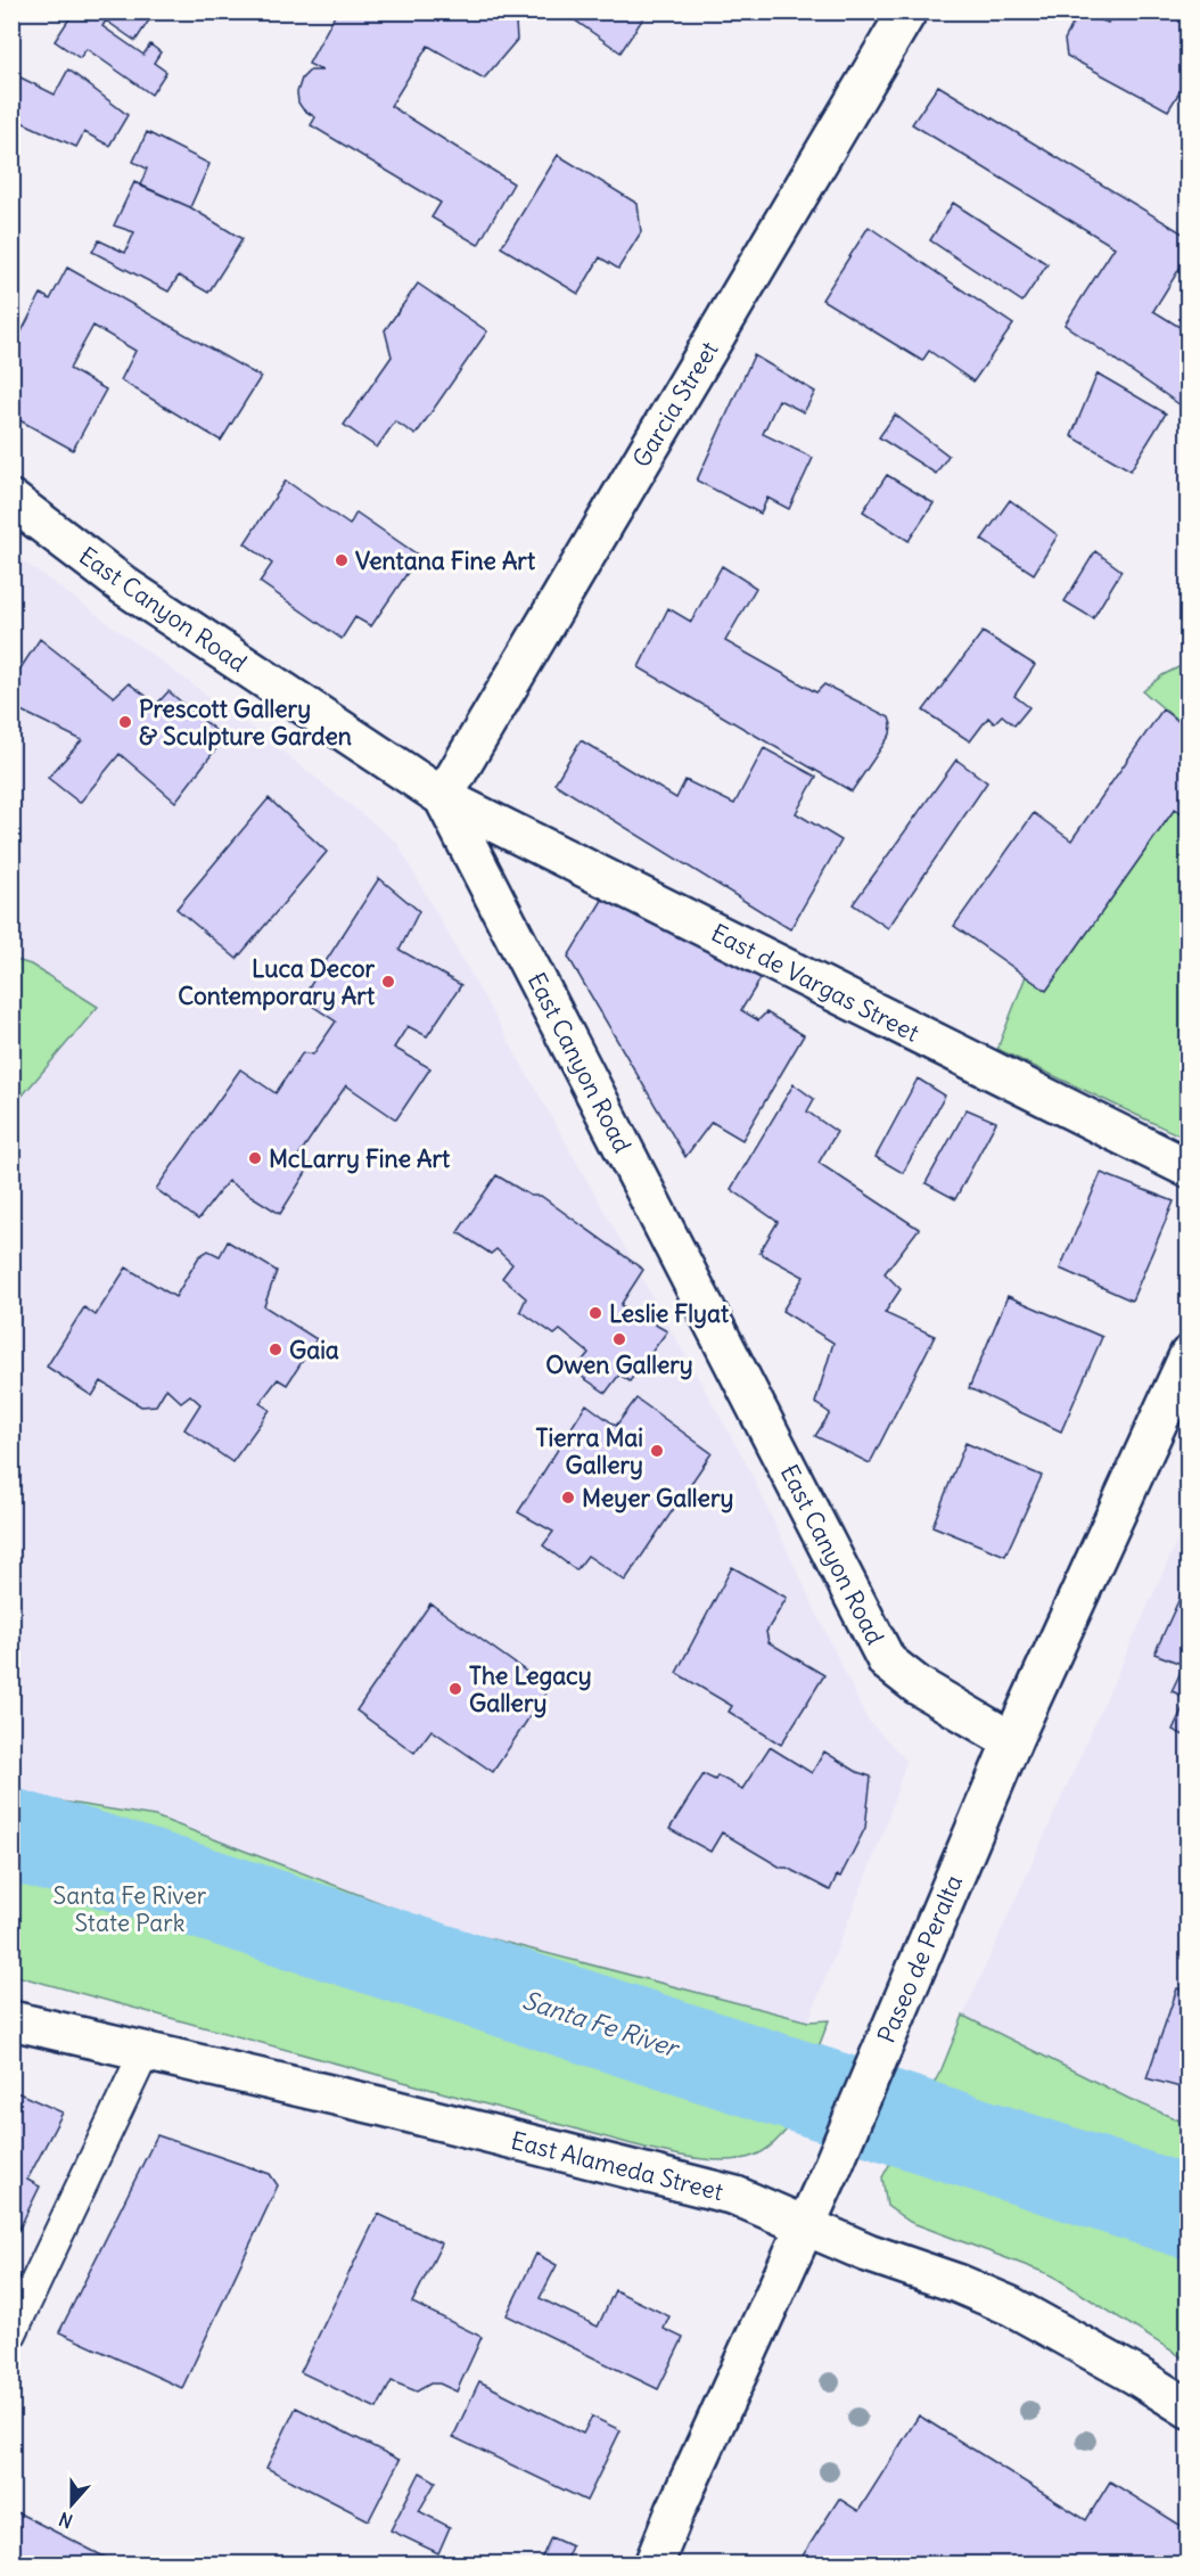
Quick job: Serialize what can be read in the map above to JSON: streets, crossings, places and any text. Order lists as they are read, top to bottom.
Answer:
{
  "streets": {
    "street": [
      "Garcia Street",
      "East Canyon Road",
      "East de Vargas Street",
      "Paseo de Peralta",
      "East Alameda Street"
    ]
  },
  "crossings": [
    ["Garcia Street", "East Canyon Road"],
    ["Garcia Street", "East de Vargas Street"],
    ["East Canyon Road", "East de Vargas Street"],
    ["East Canyon Road", "Paseo de Peralta"],
    ["Paseo de Peralta", "East Alameda Street"]
  ],
  "water": ["Santa Fe River"],
  "parks": ["Santa Fe River State Park"],
  "places": [
    "Ventana Fine Art",
    "Prescott Gallery & Sculpture Garden",
    "Luca Decor Contemporary Art",
    "McLarry Fine Art",
    "Leslie Flyat",
    "Owen Gallery",
    "Gaia",
    "Tierra Mai Gallery",
    "Meyer Gallery",
    "The Legacy Gallery"
  ],
  "north": "bottom"
}
